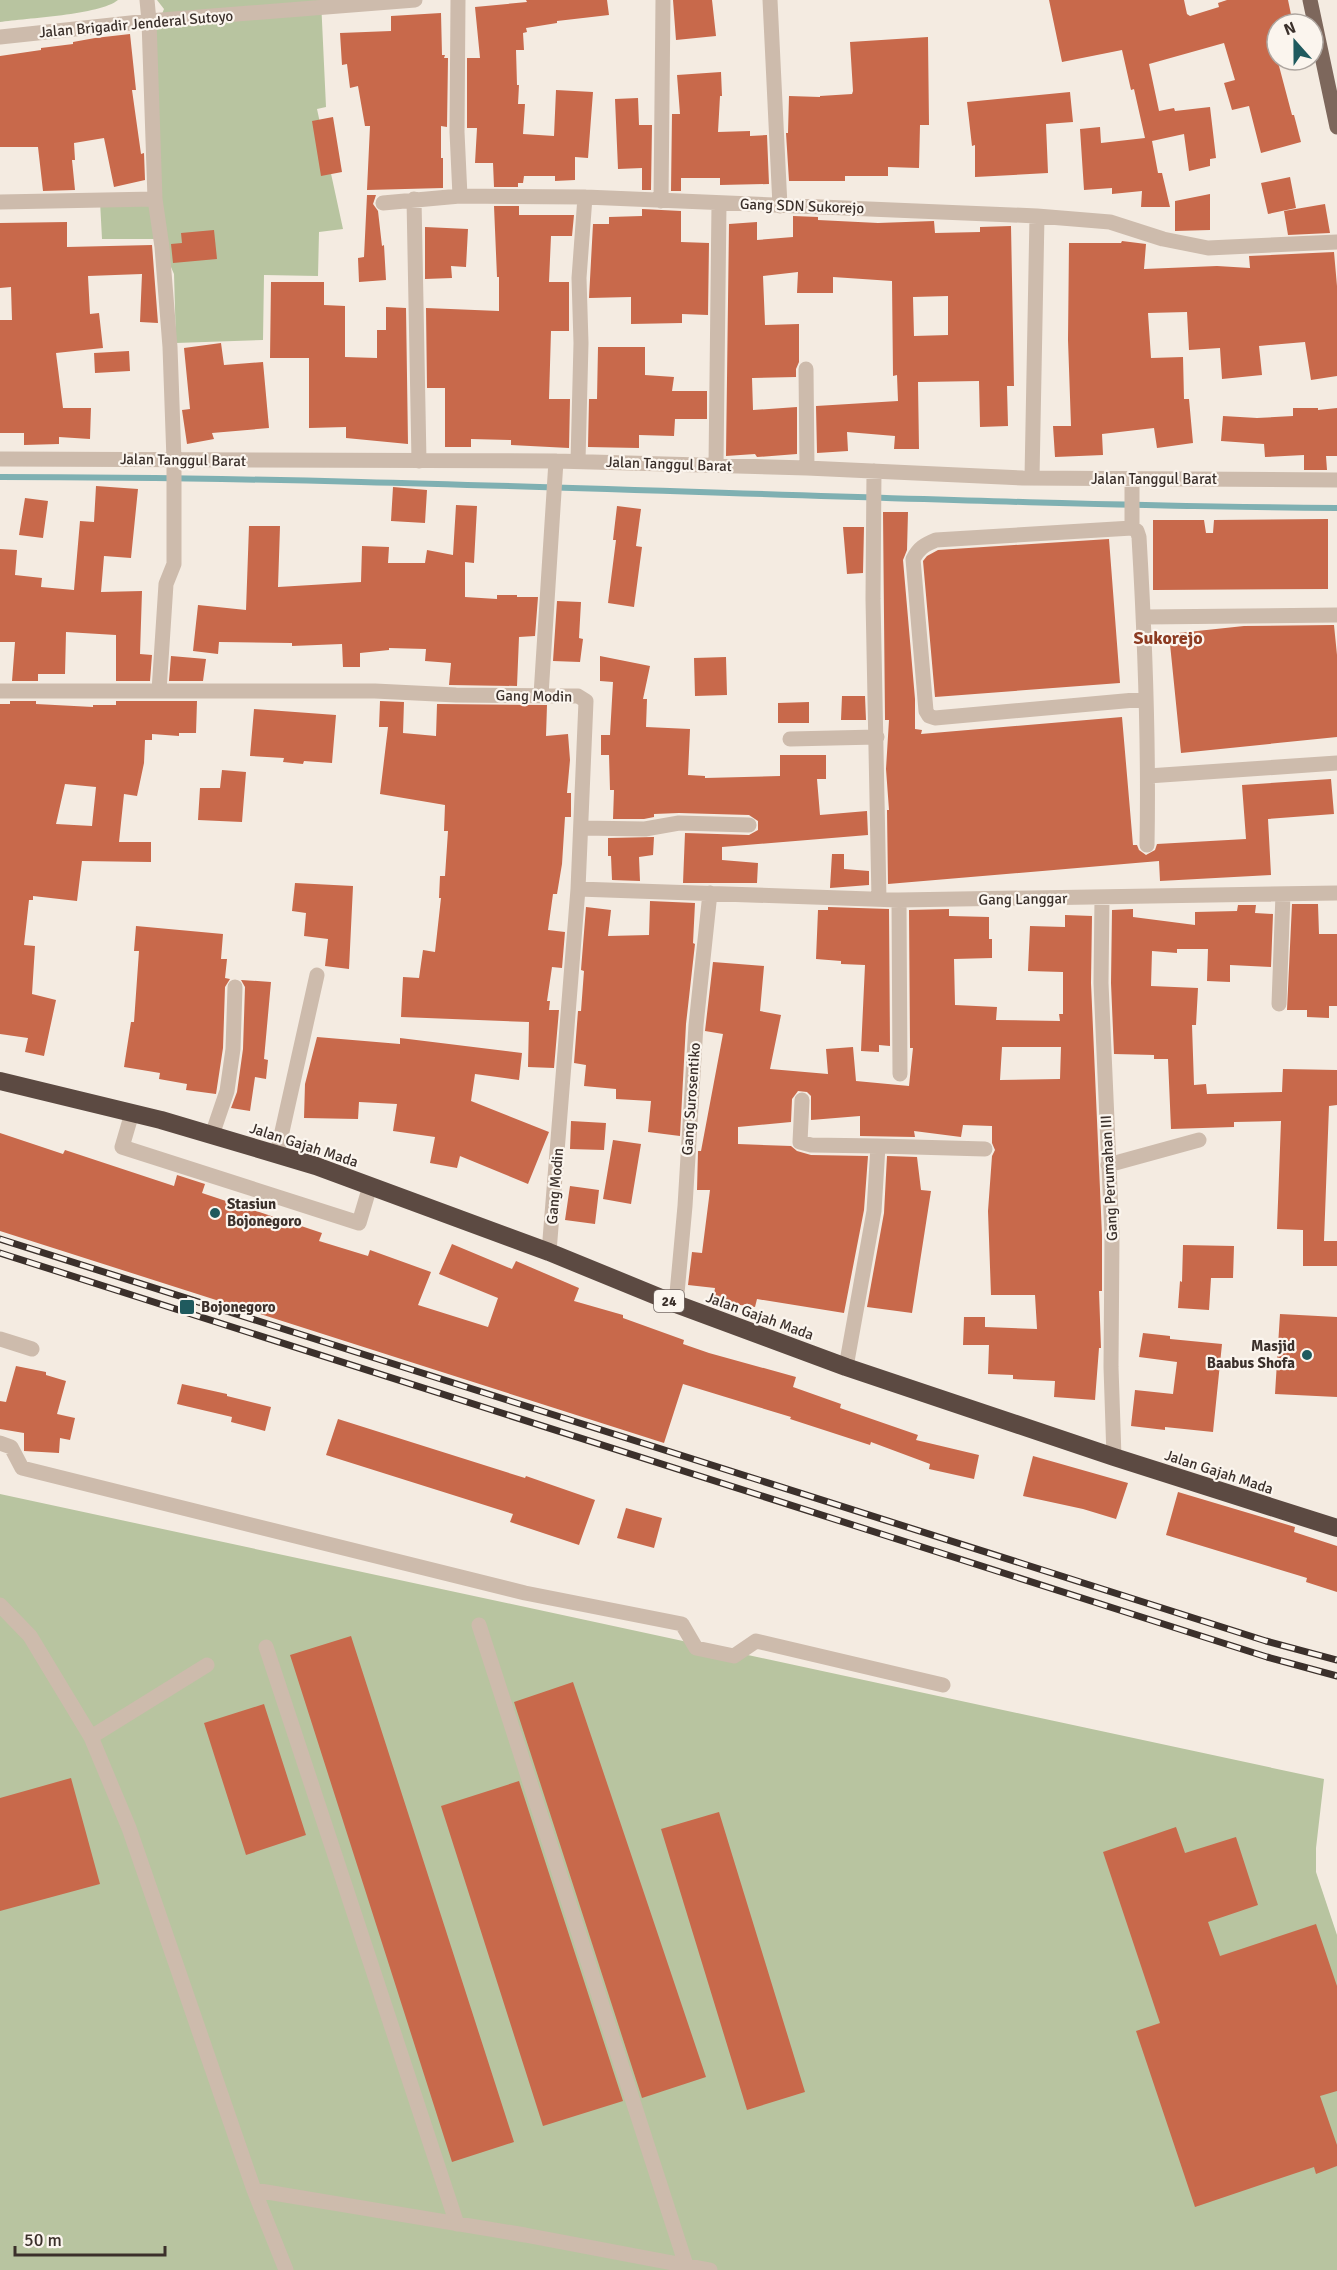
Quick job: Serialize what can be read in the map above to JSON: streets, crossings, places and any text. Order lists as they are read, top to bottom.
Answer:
{
  "streets": {
    "highway": ["Jalan Gajah Mada", "24"],
    "street": [
      "Jalan Brigadir Jenderal Sutoyo",
      "Gang SDN Sukorejo",
      "Jalan Tanggul Barat",
      "Gang Modin",
      "Gang Langgar",
      "Gang Surosentiko",
      "Gang Perumahan III"
    ]
  },
  "crossings": [
    ["Gang Modin", "Gang Langgar"],
    ["Gang Modin", "Jalan Gajah Mada"],
    ["Gang Langgar", "Gang Surosentiko"],
    ["Gang Langgar", "Gang Perumahan III"],
    ["Gang Surosentiko", "Jalan Gajah Mada"],
    ["Jalan Gajah Mada", "Gang Perumahan III"]
  ],
  "districts": ["Sukorejo"],
  "places": {
    "other": ["Stasiun Bojonegoro", "Masjid Baabus Shofa"],
    "transit": ["Bojonegoro"]
  },
  "scale_bar": "50 m",
  "north": "top"
}
